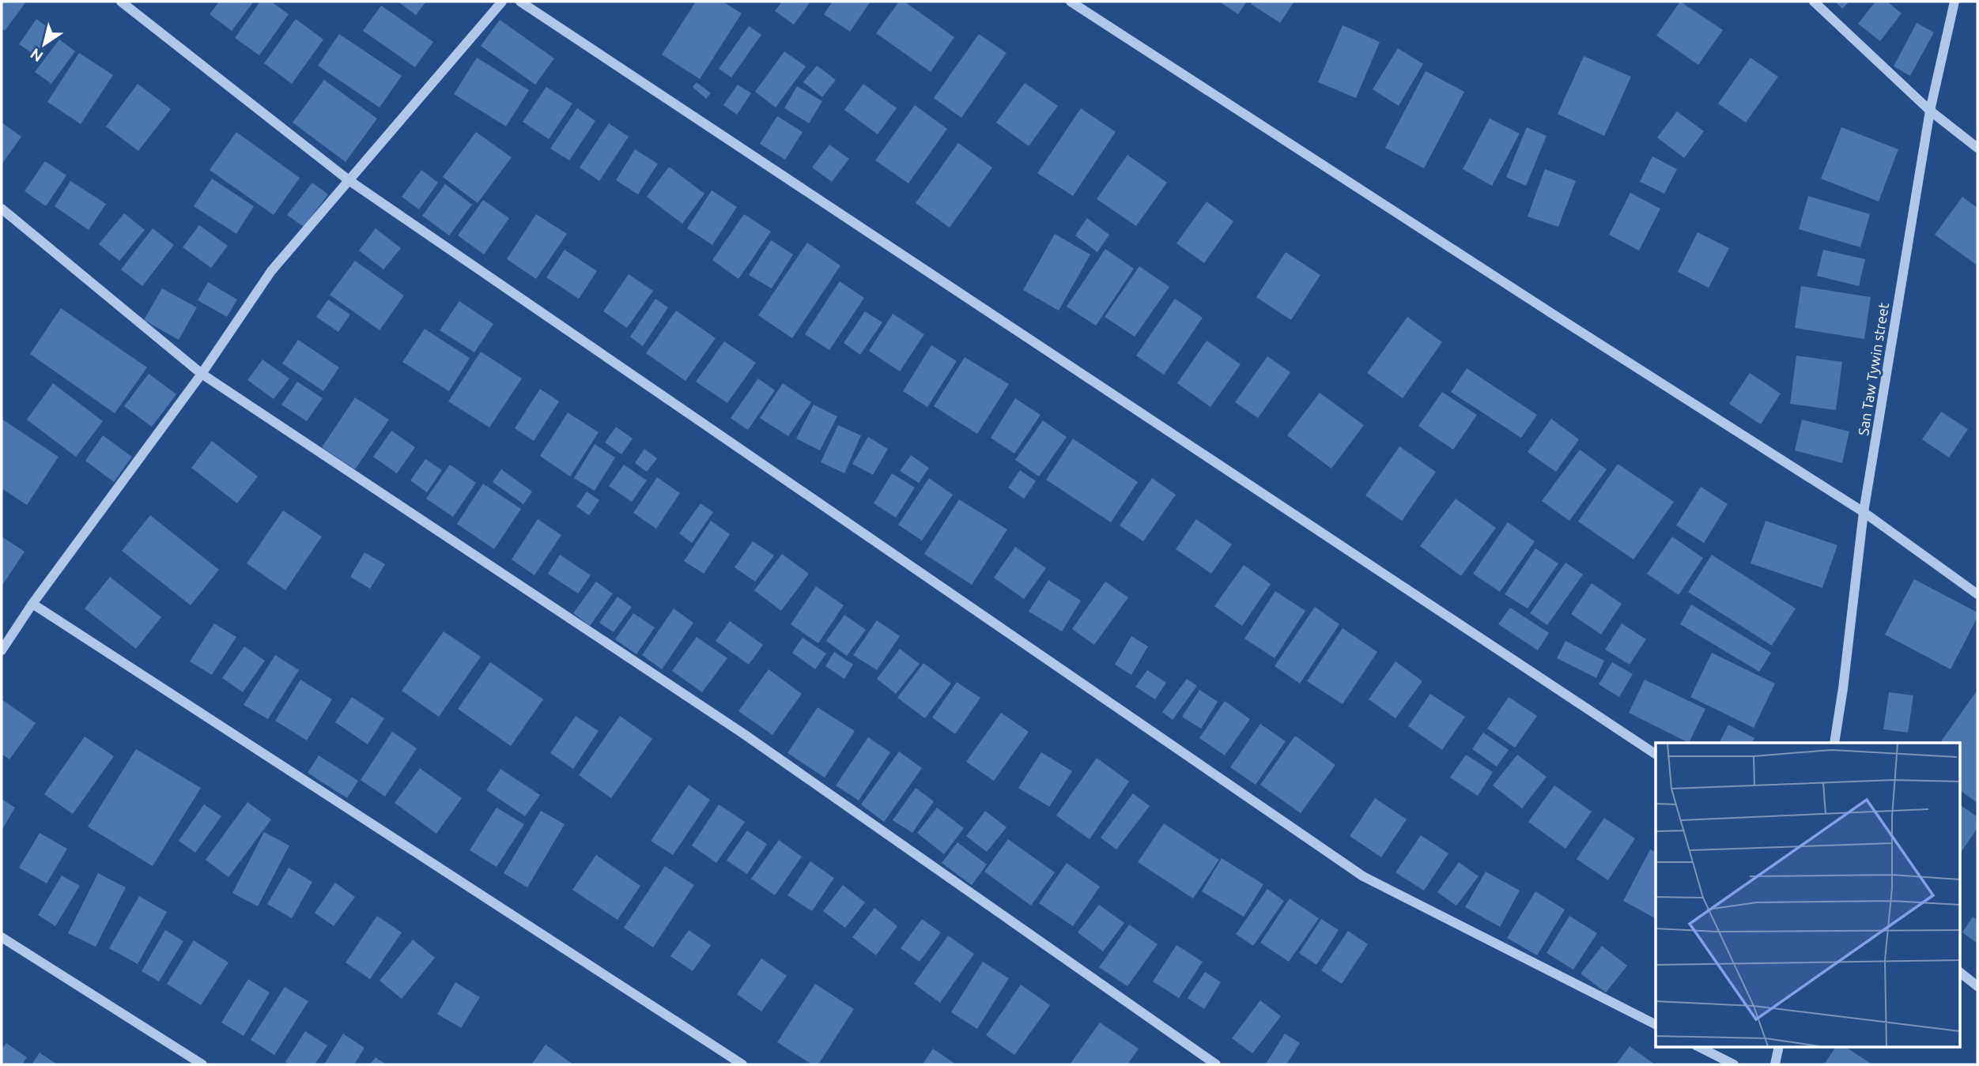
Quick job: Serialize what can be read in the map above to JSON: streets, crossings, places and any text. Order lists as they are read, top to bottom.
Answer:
{
  "streets": {
    "street": ["San Taw Tywin street"]
  },
  "north": "bottom left"
}
